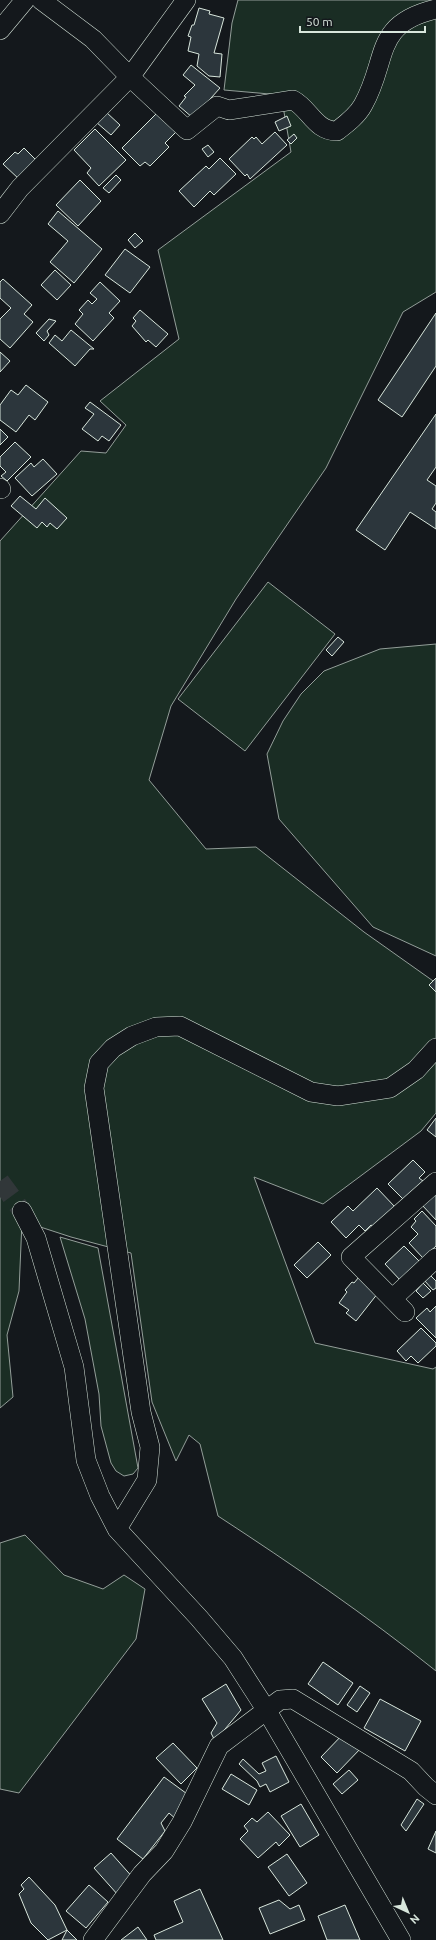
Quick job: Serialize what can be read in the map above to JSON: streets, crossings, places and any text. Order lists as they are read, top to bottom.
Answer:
{
  "scale_bar": "50 m",
  "north": "bottom right"
}
